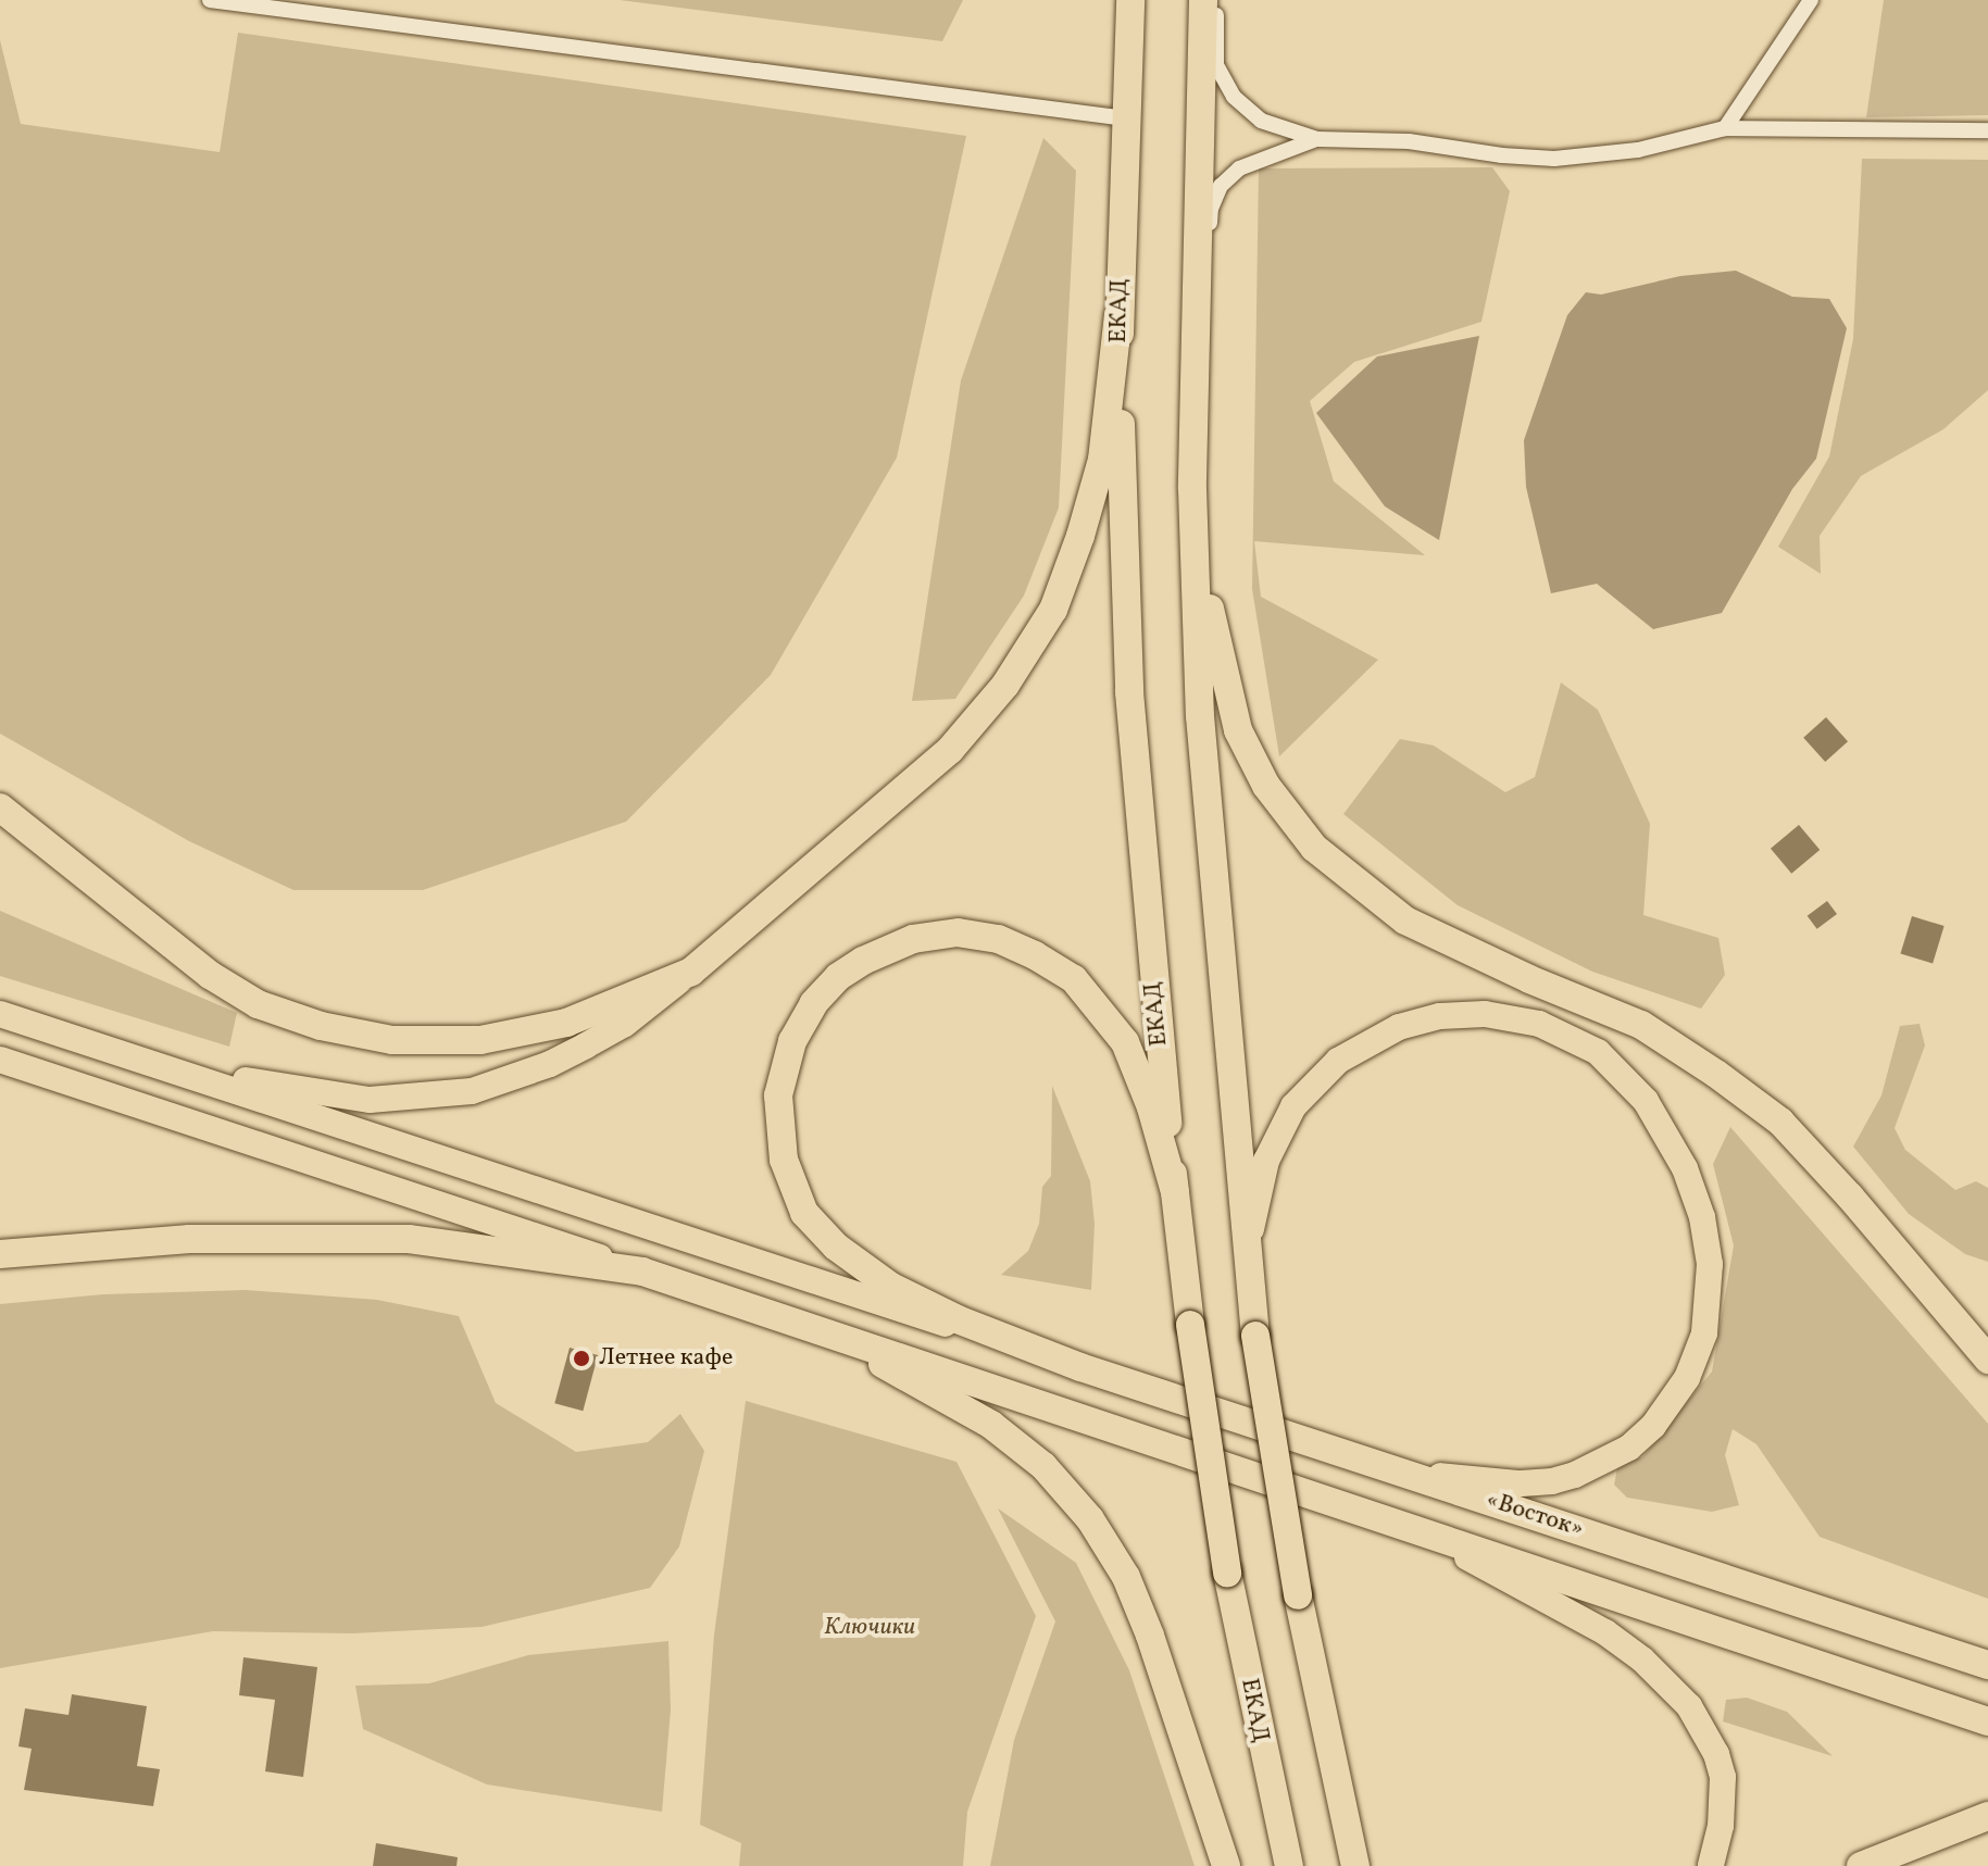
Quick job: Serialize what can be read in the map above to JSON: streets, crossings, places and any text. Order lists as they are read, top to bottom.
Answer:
{
  "streets": {
    "highway": ["ЕКАД", "«Восток»"]
  },
  "crossings": [
    ["ЕКАД", "«Восток»"]
  ],
  "parks": ["Ключики"],
  "places": ["Летнее кафе"]
}
